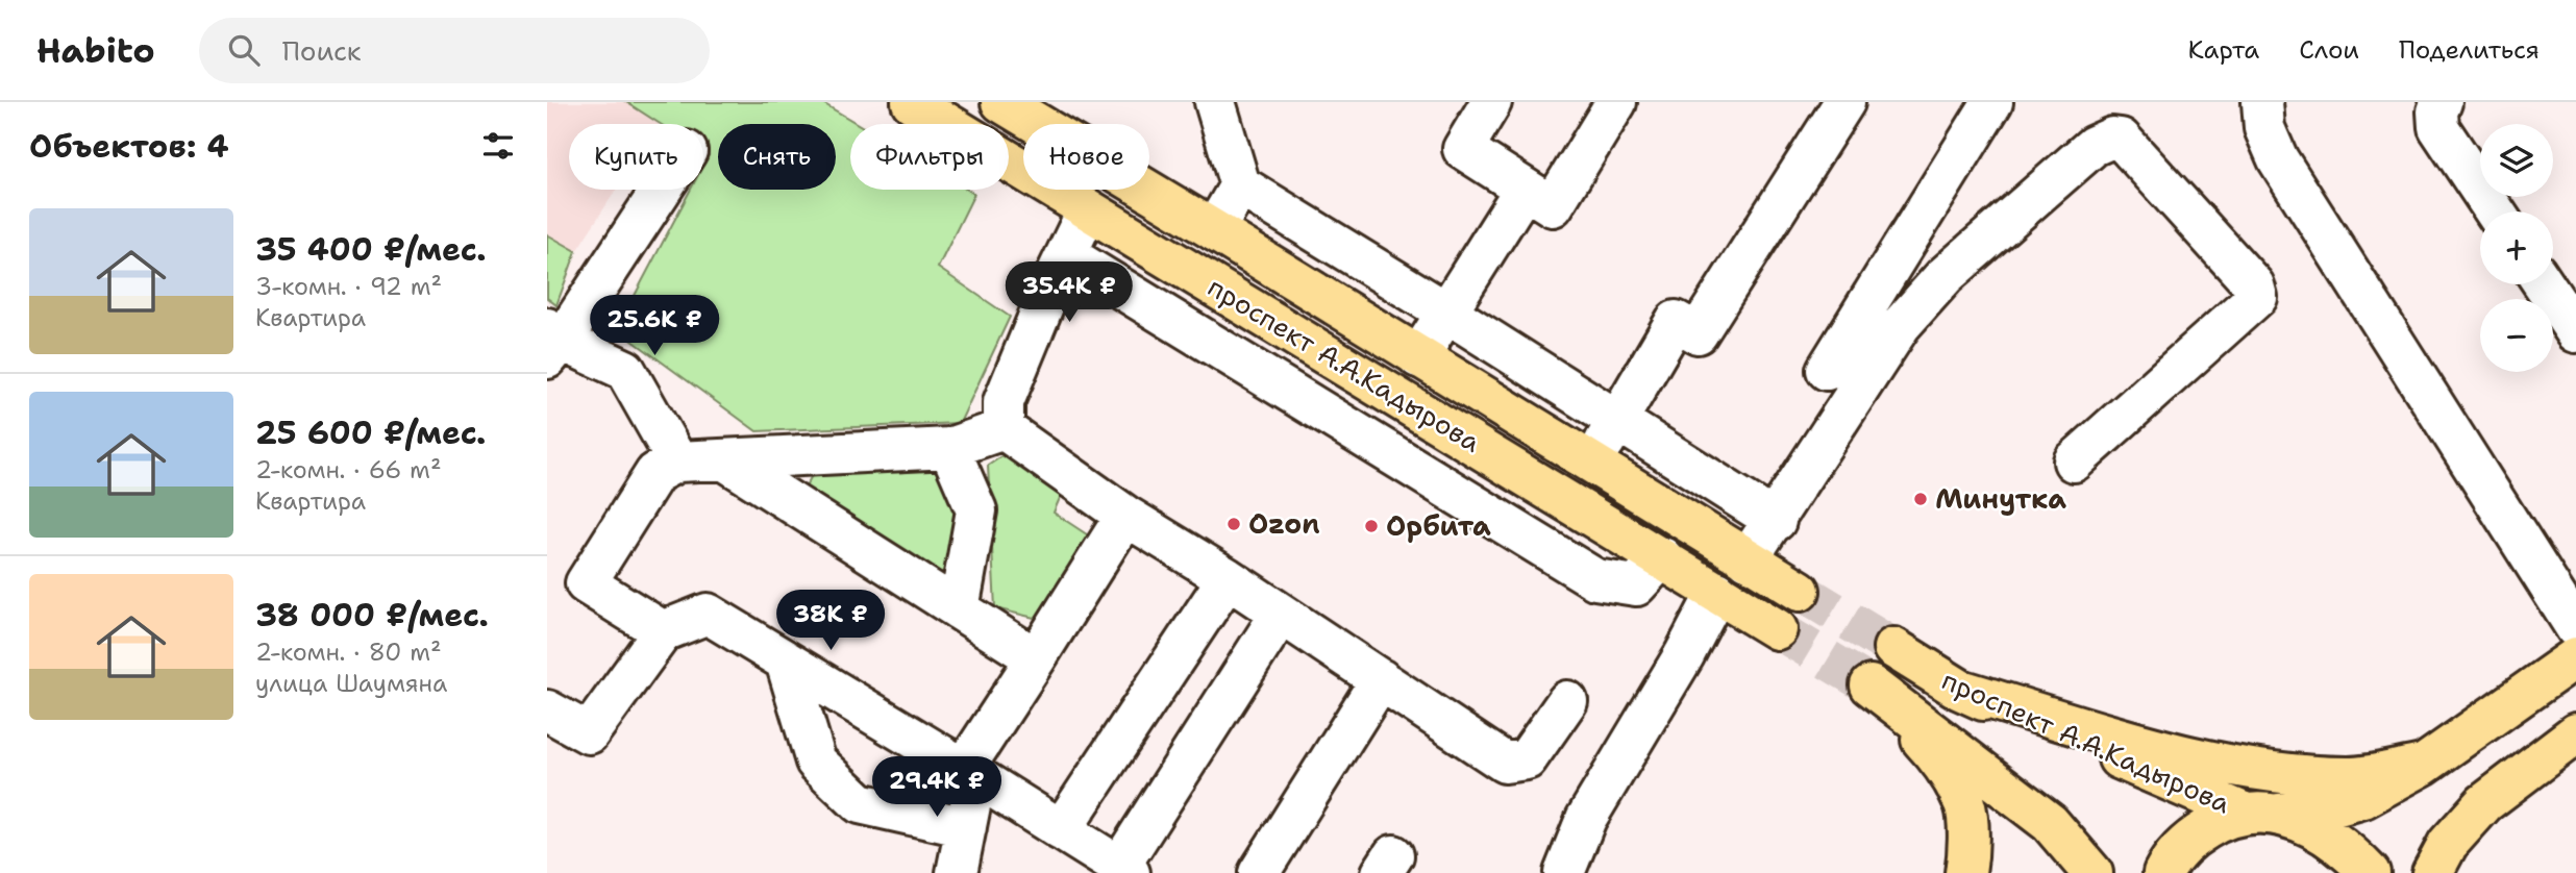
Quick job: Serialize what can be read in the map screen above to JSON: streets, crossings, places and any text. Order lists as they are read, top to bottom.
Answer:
{
  "streets": {
    "main road": ["проспект А.А.Кадырова"]
  },
  "places": ["Минутка", "Ozon", "Орбита"],
  "page": {
    "header": "Habito",
    "search": "Поиск",
    "nav": ["Карта", "Слои", "Поделиться"],
    "heading": "Объектов: 4",
    "map_buttons": ["+", "−"],
    "chip": [
      "Купить",
      "Снять",
      "Фильтры",
      "Новое"
    ],
    "list": [
      {
        "name": "35 400 ₽/мес.",
        "note": "3-комн. · 92 m² · Квартира"
      },
      {
        "name": "25 600 ₽/мес.",
        "note": "2-комн. · 66 m² · Квартира"
      },
      {
        "name": "38 000 ₽/мес.",
        "note": "2-комн. · 80 m² · улица Шаумяна"
      }
    ],
    "price": [
      "35.4K ₽",
      "25.6K ₽",
      "38K ₽",
      "29.4K ₽"
    ]
  }
}
